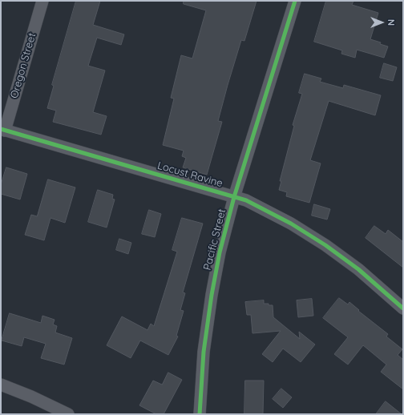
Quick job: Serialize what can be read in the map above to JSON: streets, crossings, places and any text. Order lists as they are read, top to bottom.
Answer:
{
  "streets": {
    "street": ["Oregon Street", "Locust Ravine", "Pacific Street"]
  },
  "crossings": [
    ["Oregon Street", "Locust Ravine"],
    ["Locust Ravine", "Pacific Street"]
  ],
  "north": "right"
}
